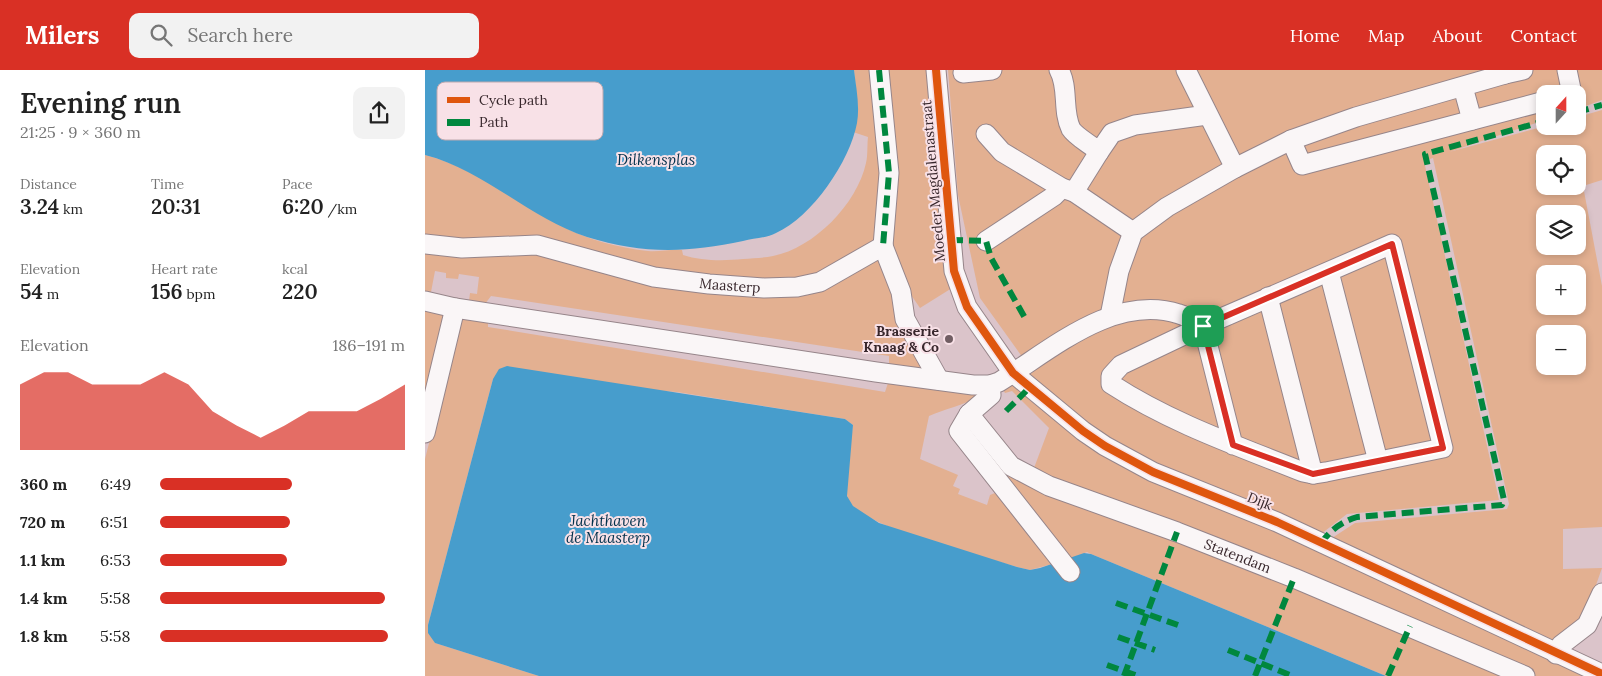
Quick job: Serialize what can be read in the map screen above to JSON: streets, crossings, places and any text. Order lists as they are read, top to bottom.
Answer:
{
  "streets": {
    "street": [
      "Moeder Magdalenastraat",
      "Maasterp",
      "Dijk",
      "Statendam"
    ]
  },
  "crossings": [
    ["Moeder Magdalenastraat", "Dijk"]
  ],
  "water": ["Dilkensplas", "Jachthaven de Maasterp"],
  "places": ["Brasserie Knaag & Co"],
  "legend": ["Cycle path", "Path"],
  "north": "top",
  "page": {
    "header": "Milers",
    "search": "Search here",
    "nav": [
      "Home",
      "Map",
      "About",
      "Contact"
    ],
    "heading": ["Evening run", "21:25 · 9 × 360 m"],
    "map_buttons": ["+", "−"],
    "stats": [
      ["Distance", "3.24 km"],
      ["Time", "20:31"],
      ["Pace", "6:20 /km"],
      ["Elevation", "54 m"],
      ["Heart rate", "156 bpm"],
      ["kcal", "220"]
    ],
    "chart": ["Elevation", "186–191 m"],
    "list": [
      {
        "name": "360 m",
        "note": "6:49"
      },
      {
        "name": "720 m",
        "note": "6:51"
      },
      {
        "name": "1.1 km",
        "note": "6:53"
      },
      {
        "name": "1.4 km",
        "note": "5:58"
      },
      {
        "name": "1.8 km",
        "note": "5:58"
      }
    ]
  }
}
